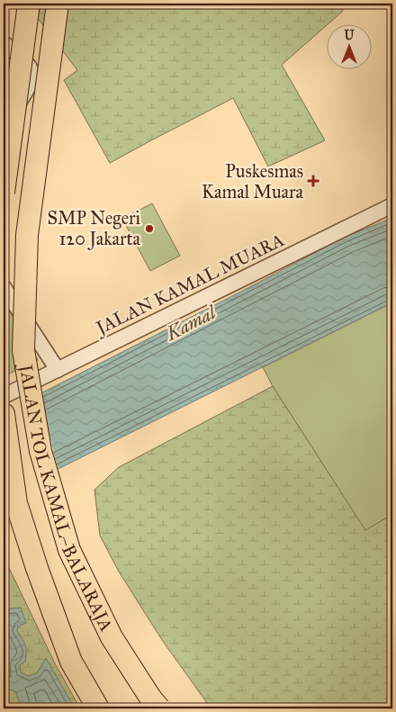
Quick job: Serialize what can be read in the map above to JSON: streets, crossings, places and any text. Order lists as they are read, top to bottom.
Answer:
{
  "streets": {
    "highway": ["JALAN TOL KAMAL–BALARAJA"],
    "street": ["JALAN KAMAL MUARA"]
  },
  "water": ["Kamal"],
  "places": {
    "health": ["Puskesmas Kamal Muara"],
    "other": ["SMP Negeri 120 Jakarta"]
  },
  "north": "top"
}
